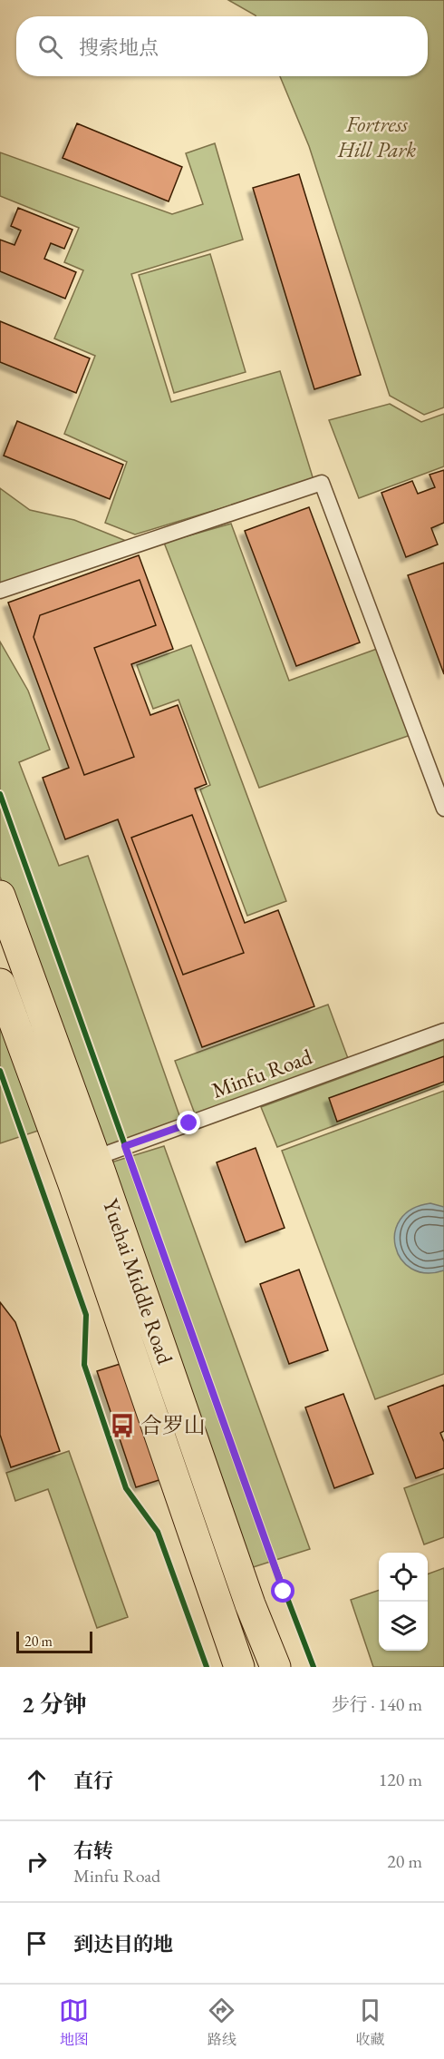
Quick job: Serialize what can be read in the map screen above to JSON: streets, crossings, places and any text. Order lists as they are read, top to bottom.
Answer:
{
  "streets": {
    "highway": ["Yuehai Middle Road"],
    "lane": ["Minfu Road"]
  },
  "crossings": [
    ["Minfu Road", "Yuehai Middle Road"]
  ],
  "parks": ["Fortress Hill Park"],
  "places": {
    "bus stop": ["合罗山"]
  },
  "scale_bar": "20 m",
  "page": {
    "search": "搜索地点",
    "scale": "20 m",
    "heading": ["2 分钟", "步行 · 140 m"],
    "list": [
      ["直行", "120 m"],
      ["右转", "Minfu Road", "20 m"],
      "到达目的地"
    ],
    "nav": ["地图", "路线", "收藏"]
  }
}
